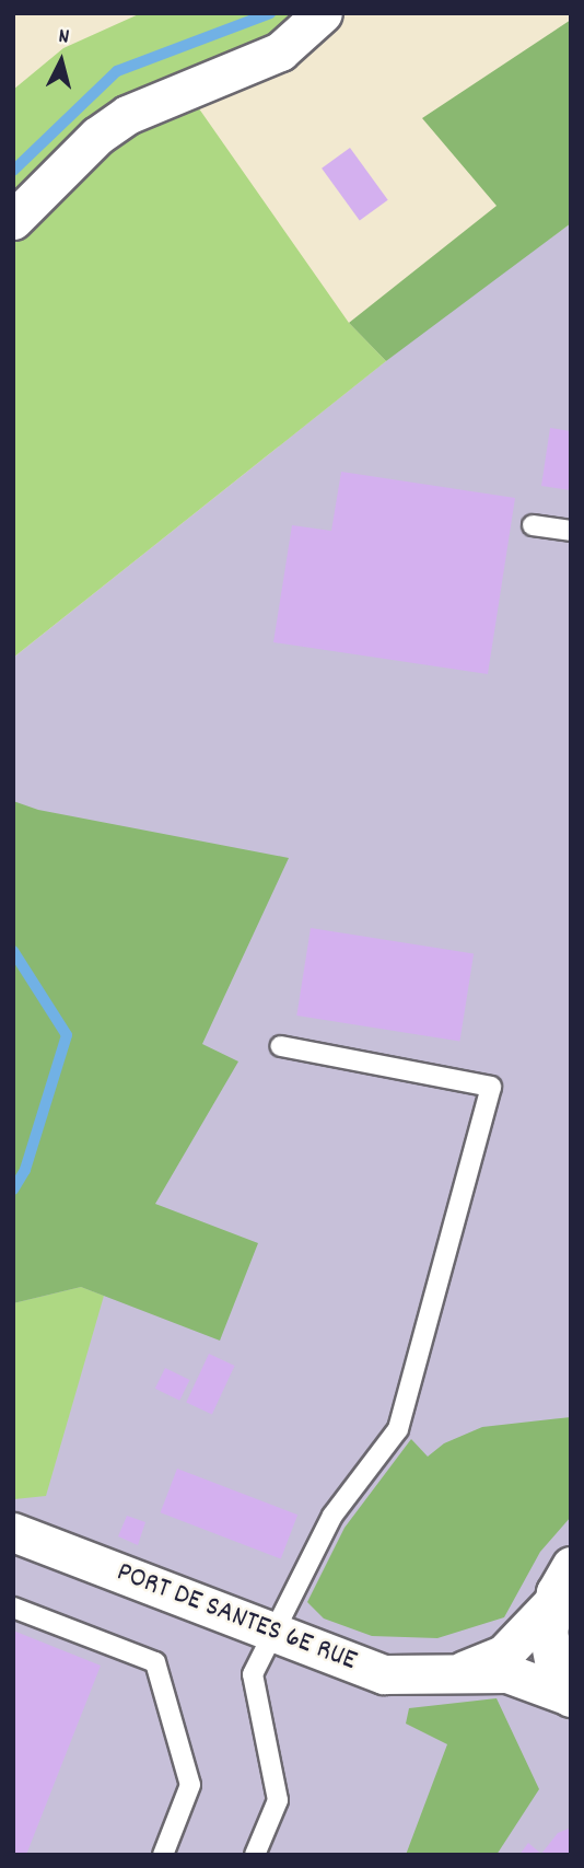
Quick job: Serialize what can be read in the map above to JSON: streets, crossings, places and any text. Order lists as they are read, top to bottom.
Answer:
{
  "streets": {
    "street": ["PORT DE SANTES 6E RUE"]
  },
  "north": "top"
}
